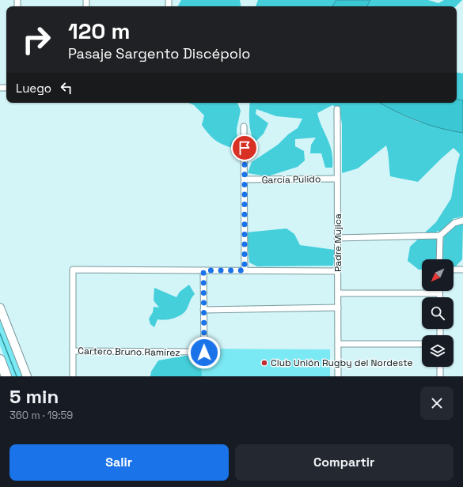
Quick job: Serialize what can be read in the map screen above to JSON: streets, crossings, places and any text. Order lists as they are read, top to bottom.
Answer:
{
  "streets": {
    "street": ["García Pulido", "Padre Mujica", "Cartero Bruno Ramírez"]
  },
  "crossings": [
    ["García Pulido", "Padre Mujica"]
  ],
  "places": ["Club Unión Rugby del Nordeste"],
  "north": "bottom left",
  "page": {
    "turn": ["120 m", "Pasaje Sargento Discépolo"],
    "then": "Luego",
    "heading": ["5 min", "360 m · 19:59"],
    "buttons": ["Salir", "Compartir"]
  }
}
